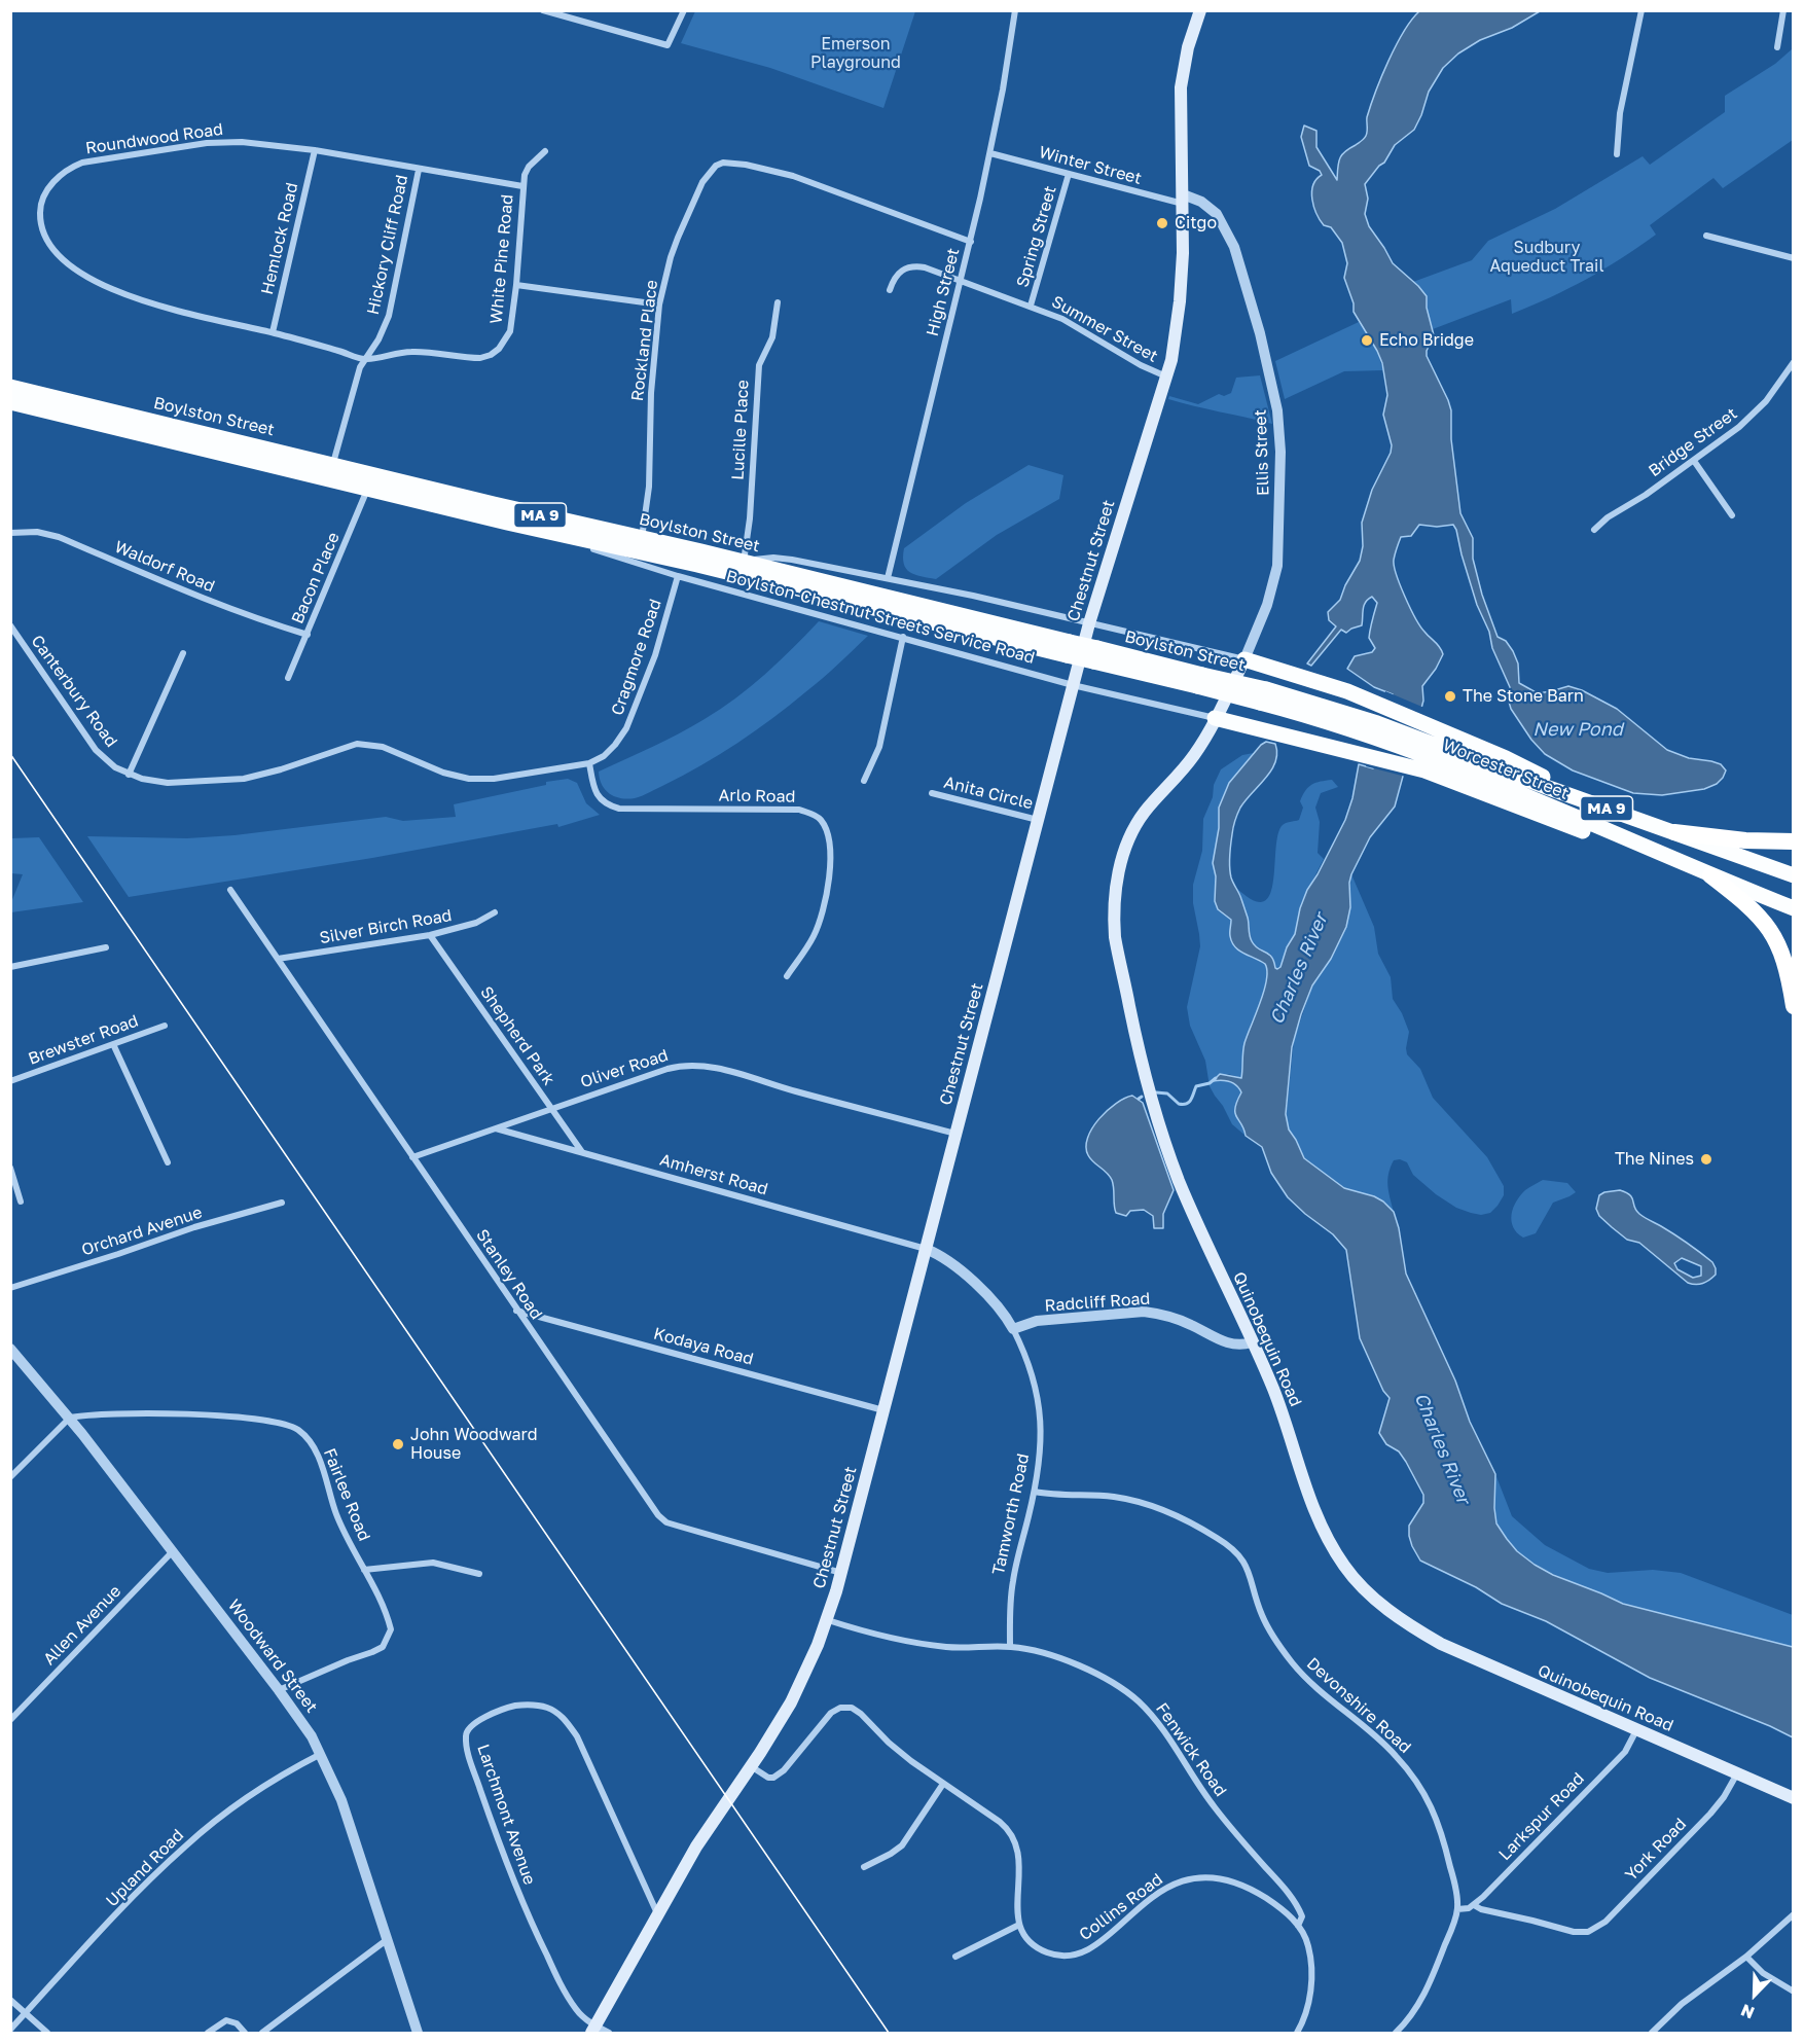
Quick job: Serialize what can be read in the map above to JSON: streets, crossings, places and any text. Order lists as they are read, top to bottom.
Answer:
{
  "streets": {
    "highway": ["Boylston Street", "MA 9", "Worcester Street"],
    "main road": ["Chestnut Street", "Quinobequin Road"],
    "street": [
      "Roundwood Road",
      "Winter Street",
      "Spring Street",
      "Hemlock Road",
      "Hickory Cliff Road",
      "White Pine Road",
      "High Street",
      "Summer Street",
      "Rockland Place",
      "Lucille Place",
      "Bridge Street",
      "Ellis Street",
      "Waldorf Road",
      "Bacon Place",
      "Boylston-Chestnut Streets Service Road",
      "Cragmore Road",
      "Canterbury Road",
      "Anita Circle",
      "Arlo Road",
      "Silver Birch Road",
      "Shepherd Park",
      "Brewster Road",
      "Oliver Road",
      "Amherst Road",
      "Orchard Avenue",
      "Stanley Road",
      "Radcliff Road",
      "Kodaya Road",
      "Fairlee Road",
      "Tamworth Road",
      "Allen Avenue",
      "Woodward Street",
      "Devonshire Road",
      "Fenwick Road",
      "Larchmont Avenue",
      "Larkspur Road",
      "York Road",
      "Upland Road",
      "Collins Road"
    ]
  },
  "crossings": [
    ["Roundwood Road", "Hemlock Road"],
    ["Roundwood Road", "Hickory Cliff Road"],
    ["Roundwood Road", "White Pine Road"],
    ["Winter Street", "Spring Street"],
    ["Winter Street", "High Street"],
    ["Winter Street", "Ellis Street"],
    ["Winter Street", "Chestnut Street"],
    ["Spring Street", "Summer Street"],
    ["Hickory Cliff Road", "White Pine Road"],
    ["Hickory Cliff Road", "Boylston Street"],
    ["High Street", "Summer Street"],
    ["High Street", "Rockland Place"],
    ["High Street", "Boylston-Chestnut Streets Service Road"],
    ["Summer Street", "Chestnut Street"],
    ["Rockland Place", "Boylston Street"],
    ["Boylston Street", "Lucille Place"],
    ["Boylston Street", "Bacon Place"],
    ["Boylston Street", "Boylston-Chestnut Streets Service Road"],
    ["Boylston Street", "Worcester Street"],
    ["Lucille Place", "Boylston-Chestnut Streets Service Road"],
    ["Ellis Street", "Chestnut Street"],
    ["Ellis Street", "Boylston-Chestnut Streets Service Road"],
    ["Ellis Street", "Quinobequin Road"],
    ["MA 9", "Worcester Street"],
    ["Chestnut Street", "Boylston-Chestnut Streets Service Road"],
    ["Chestnut Street", "Anita Circle"],
    ["Chestnut Street", "Oliver Road"],
    ["Chestnut Street", "Amherst Road"],
    ["Chestnut Street", "Stanley Road"],
    ["Chestnut Street", "Kodaya Road"],
    ["Chestnut Street", "Tamworth Road"],
    ["Chestnut Street", "Fenwick Road"],
    ["Chestnut Street", "Larchmont Avenue"],
    ["Waldorf Road", "Bacon Place"],
    ["Boylston-Chestnut Streets Service Road", "Cragmore Road"],
    ["Boylston-Chestnut Streets Service Road", "Quinobequin Road"],
    ["Cragmore Road", "Canterbury Road"],
    ["Cragmore Road", "Arlo Road"],
    ["Silver Birch Road", "Shepherd Park"],
    ["Silver Birch Road", "Stanley Road"],
    ["Shepherd Park", "Oliver Road"],
    ["Shepherd Park", "Amherst Road"],
    ["Oliver Road", "Amherst Road"],
    ["Oliver Road", "Stanley Road"],
    ["Amherst Road", "Tamworth Road"],
    ["Stanley Road", "Kodaya Road"],
    ["Radcliff Road", "Quinobequin Road"],
    ["Radcliff Road", "Tamworth Road"],
    ["Quinobequin Road", "Larkspur Road"],
    ["Quinobequin Road", "York Road"],
    ["Fairlee Road", "Woodward Street"],
    ["Tamworth Road", "Devonshire Road"],
    ["Tamworth Road", "Fenwick Road"],
    ["Allen Avenue", "Woodward Street"],
    ["Woodward Street", "Upland Road"],
    ["Fenwick Road", "Collins Road"],
    ["Larkspur Road", "York Road"]
  ],
  "water": ["New Pond", "Charles River"],
  "parks": ["Emerson Playground", "Sudbury Aqueduct Trail"],
  "places": [
    "Citgo",
    "Echo Bridge",
    "The Stone Barn",
    "The Nines",
    "John Woodward House"
  ],
  "north": "bottom left"
}
